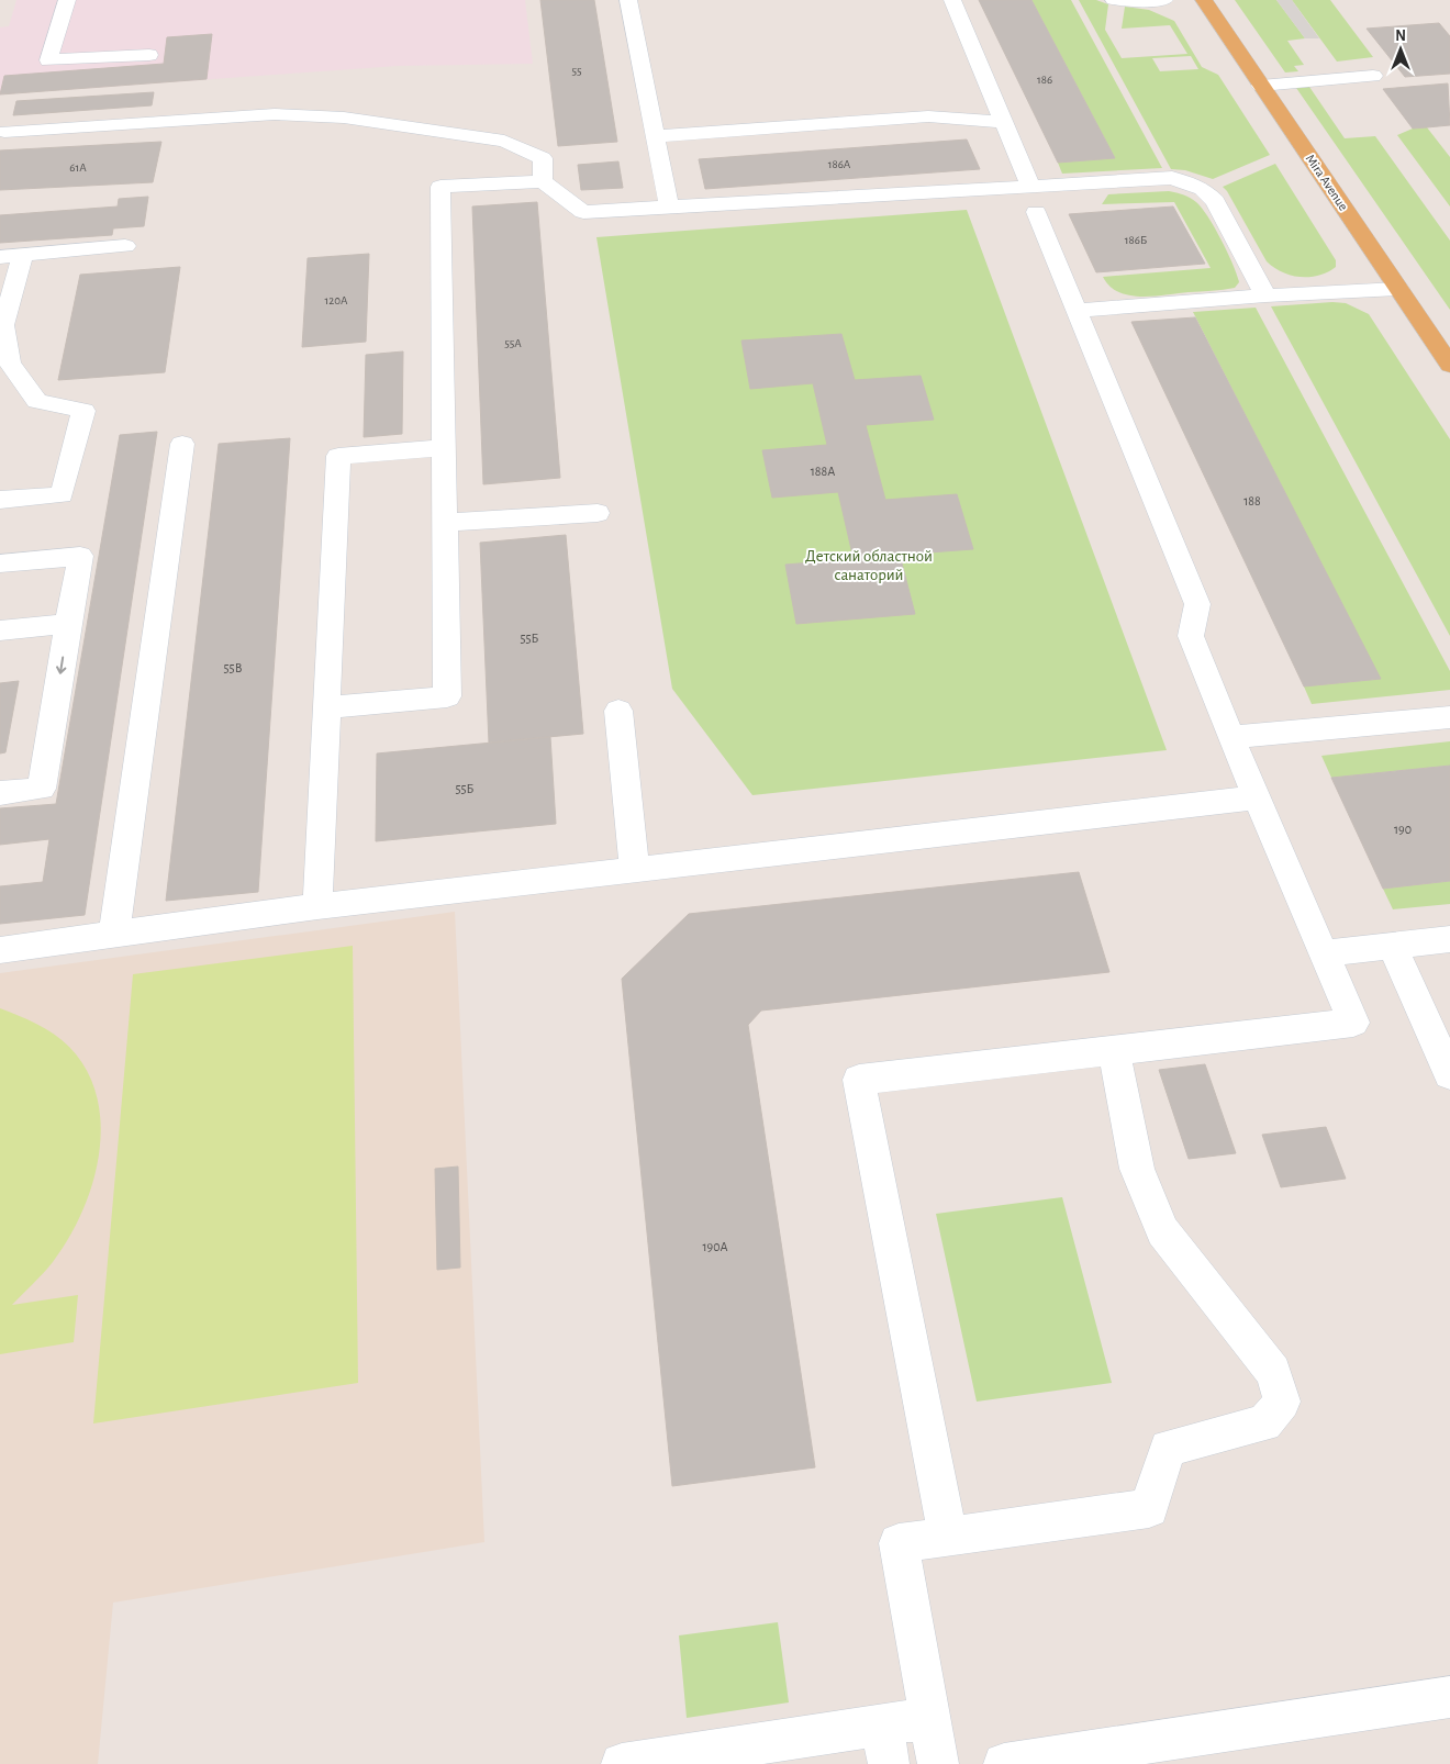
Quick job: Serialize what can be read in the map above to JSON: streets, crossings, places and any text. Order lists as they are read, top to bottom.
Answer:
{
  "streets": {
    "main road": ["Mira Avenue"]
  },
  "parks": ["Детский областной санаторий"],
  "house_numbers": [
    "55",
    "186",
    "186А",
    "61А",
    "186Б",
    "120А",
    "55А",
    "188А",
    "188",
    "55Б",
    "55В",
    "55Б",
    "190",
    "190А"
  ],
  "north": "top"
}
